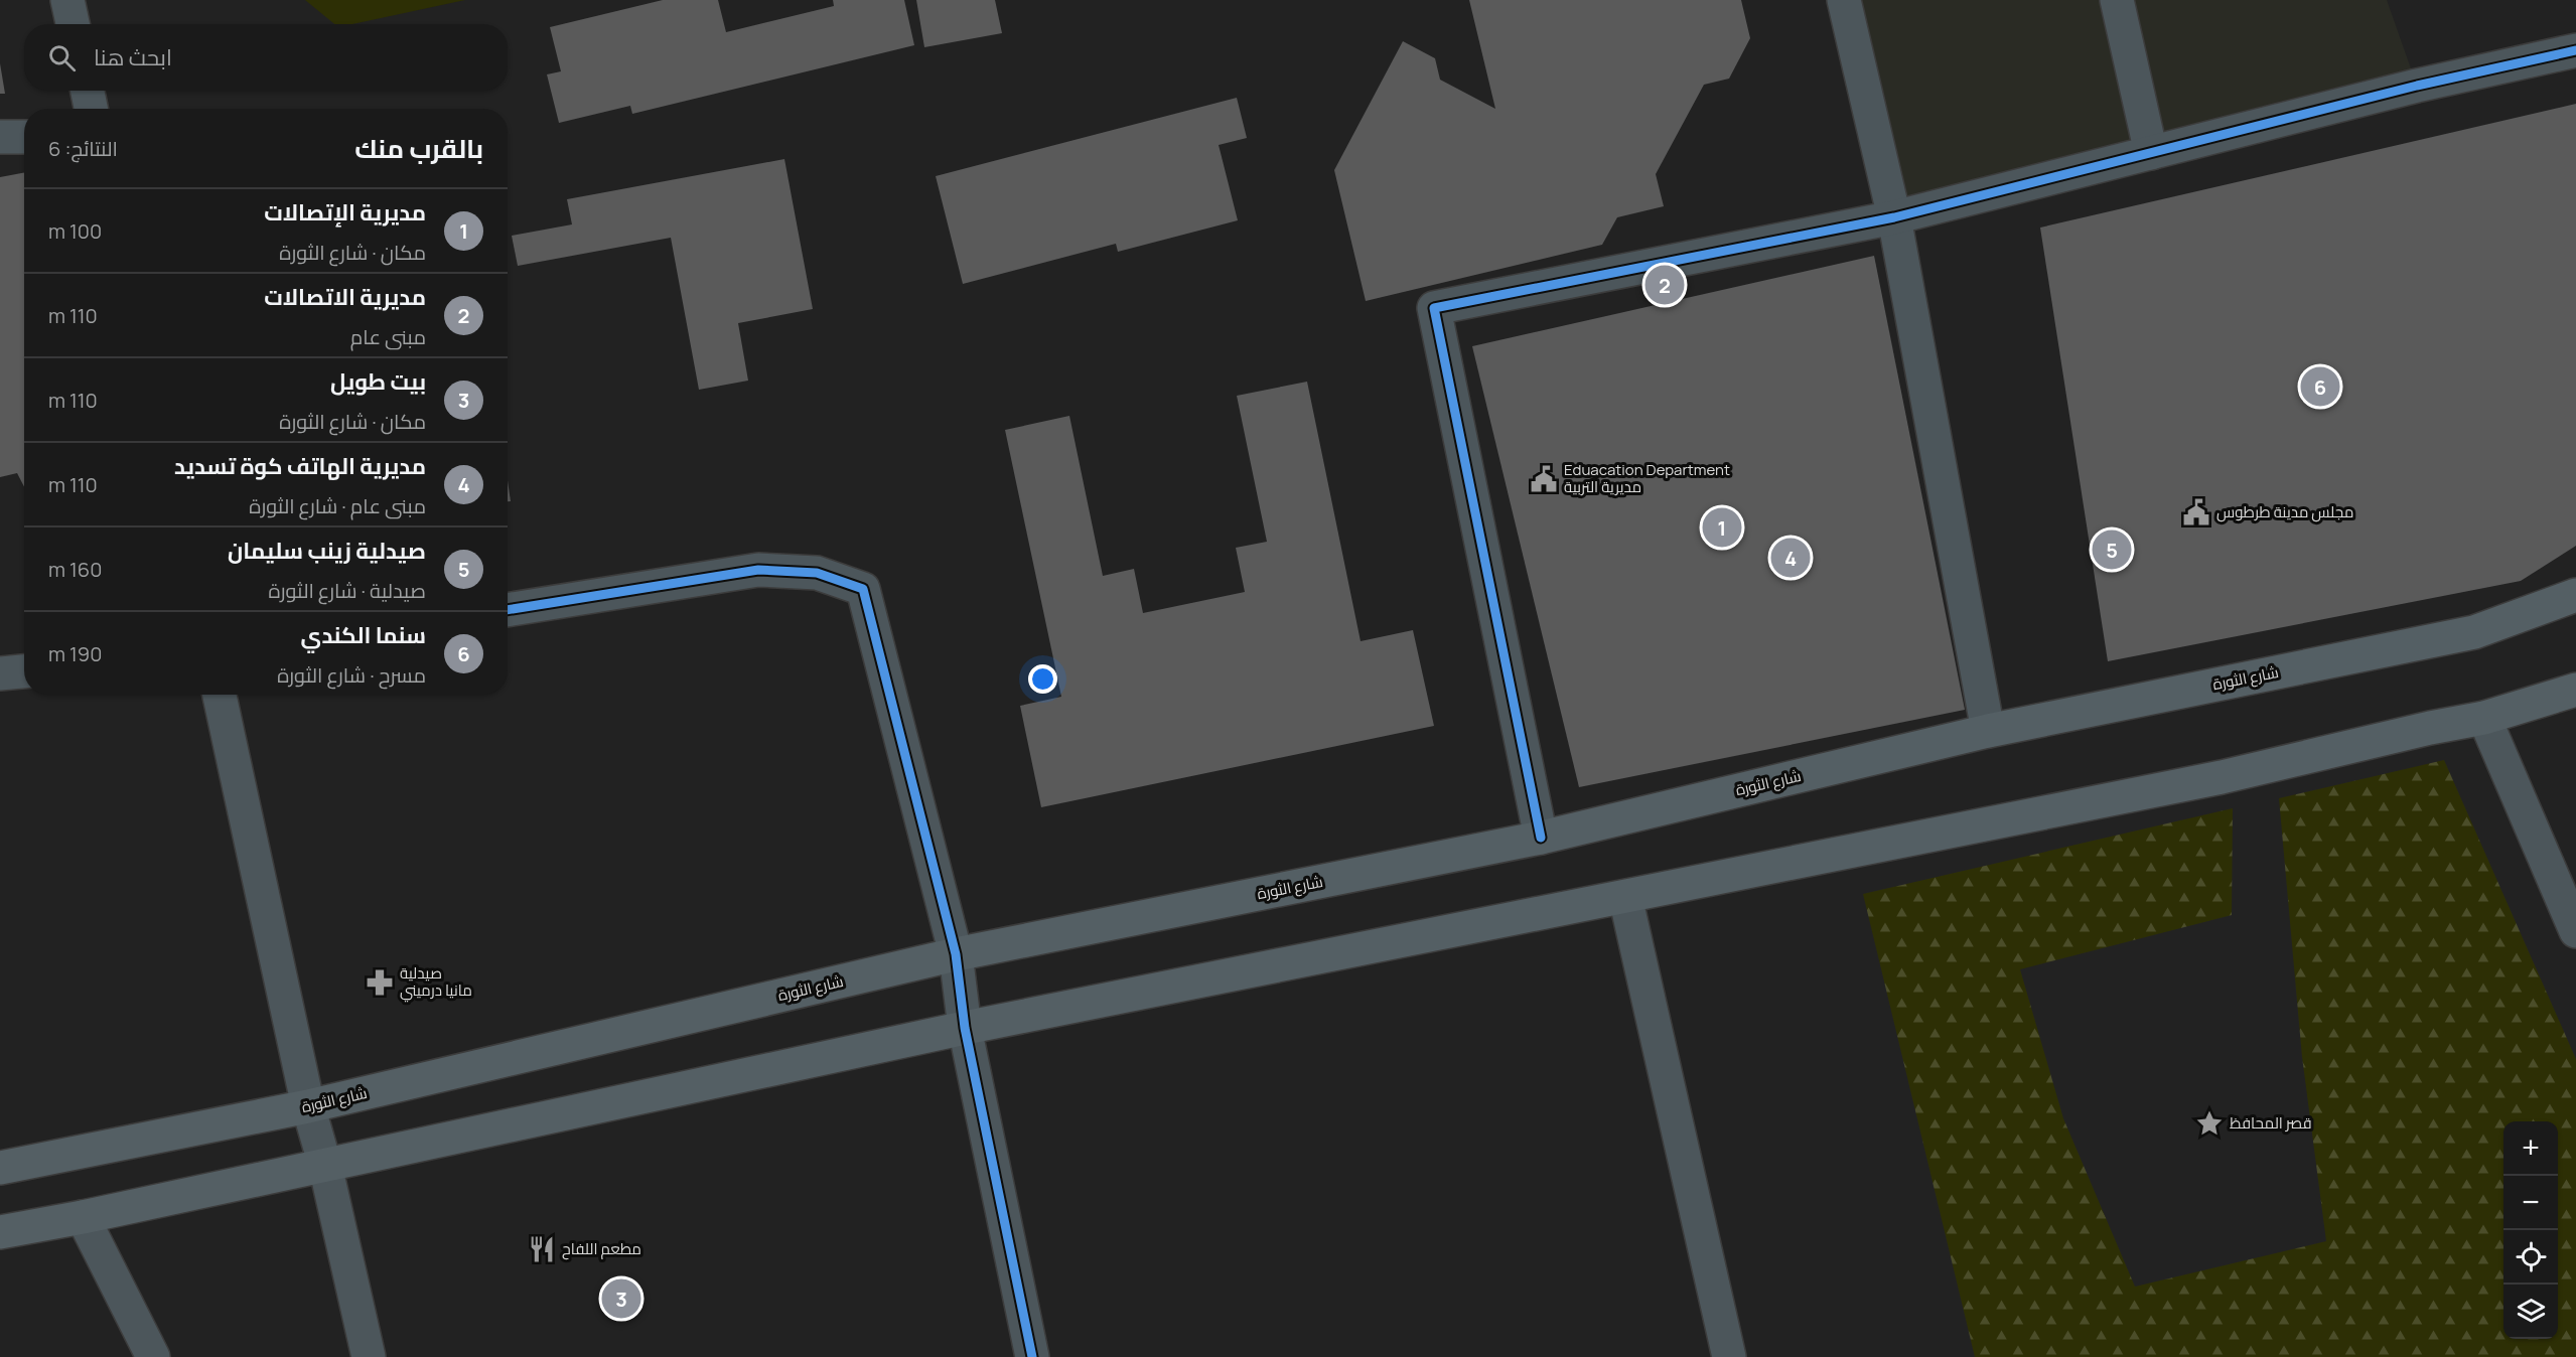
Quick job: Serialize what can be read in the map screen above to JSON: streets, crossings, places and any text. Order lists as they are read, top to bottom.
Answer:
{
  "streets": {
    "main road": ["شارع الثورة"]
  },
  "places": {
    "public building": ["Eduacation Department مديرية التربية", "مجلس مدينة طرطوس"],
    "pharmacy": ["صيدلية مانيا درميني"],
    "place": ["قصر المحافظ"],
    "restaurant": ["مطعم اللفاح"]
  },
  "page": {
    "search": "ابحث هنا",
    "heading": ["بالقرب منك", "النتائج: 6"],
    "list": [
      {
        "mark": "1",
        "name": "مديرية الإتصالات",
        "note": "مكان · شارع الثورة",
        "value": "100 m"
      },
      {
        "mark": "2",
        "name": "مديرية الاتصالات",
        "note": "مبنى عام",
        "value": "110 m"
      },
      {
        "mark": "3",
        "name": "بيت طويل",
        "note": "مكان · شارع الثورة",
        "value": "110 m"
      },
      {
        "mark": "4",
        "name": "مديرية الهاتف كوة تسديد",
        "note": "مبنى عام · شارع الثورة",
        "value": "110 m"
      },
      {
        "mark": "5",
        "name": "صيدلية زينب سليمان",
        "note": "صيدلية · شارع الثورة",
        "value": "160 m"
      },
      {
        "mark": "6",
        "name": "سنما الكندي",
        "note": "مسرح · شارع الثورة",
        "value": "190 m"
      }
    ],
    "pins": [
      "2",
      "6",
      "1",
      "5",
      "4",
      "3"
    ],
    "map_buttons": ["+", "−"]
  }
}
